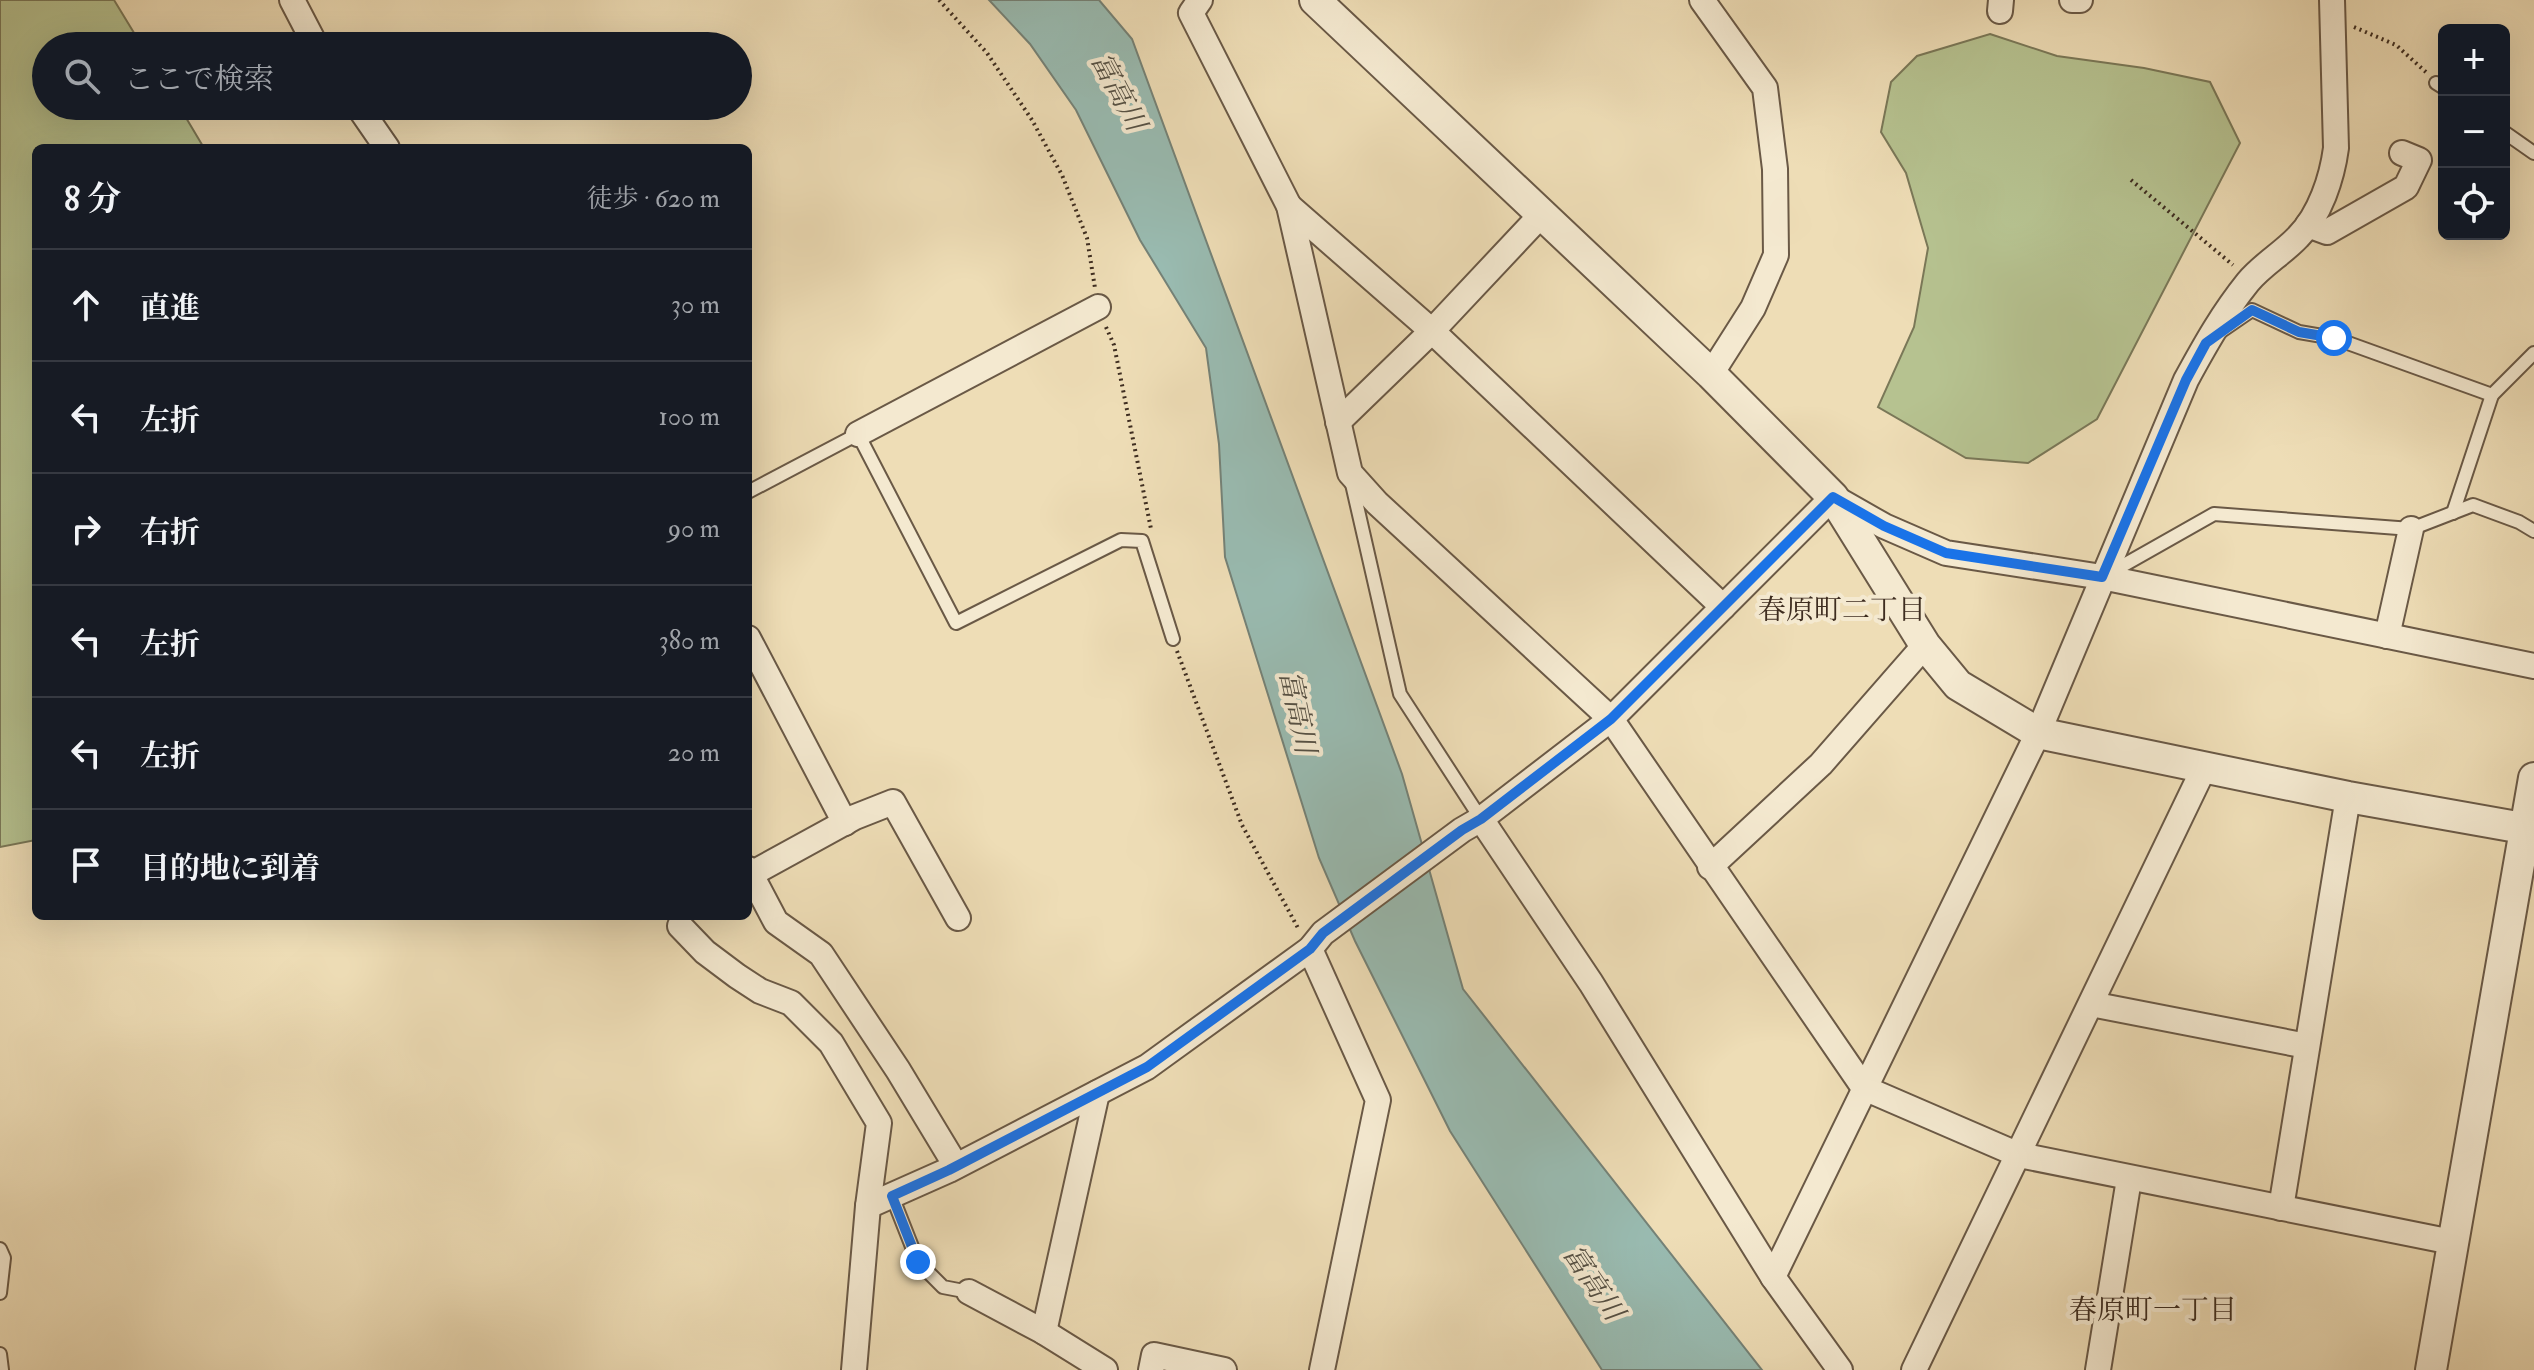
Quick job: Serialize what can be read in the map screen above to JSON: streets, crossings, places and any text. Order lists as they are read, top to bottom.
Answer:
{
  "districts": ["春原町二丁目", "春原町一丁目"],
  "water": ["富高川"],
  "page": {
    "map_buttons": ["+", "−"],
    "search": "ここで検索",
    "heading": ["8 分", "徒歩 · 620 m"],
    "list": [
      ["直進", "30 m"],
      ["左折", "100 m"],
      ["右折", "90 m"],
      ["左折", "380 m"],
      ["左折", "20 m"],
      "目的地に到着"
    ]
  }
}
